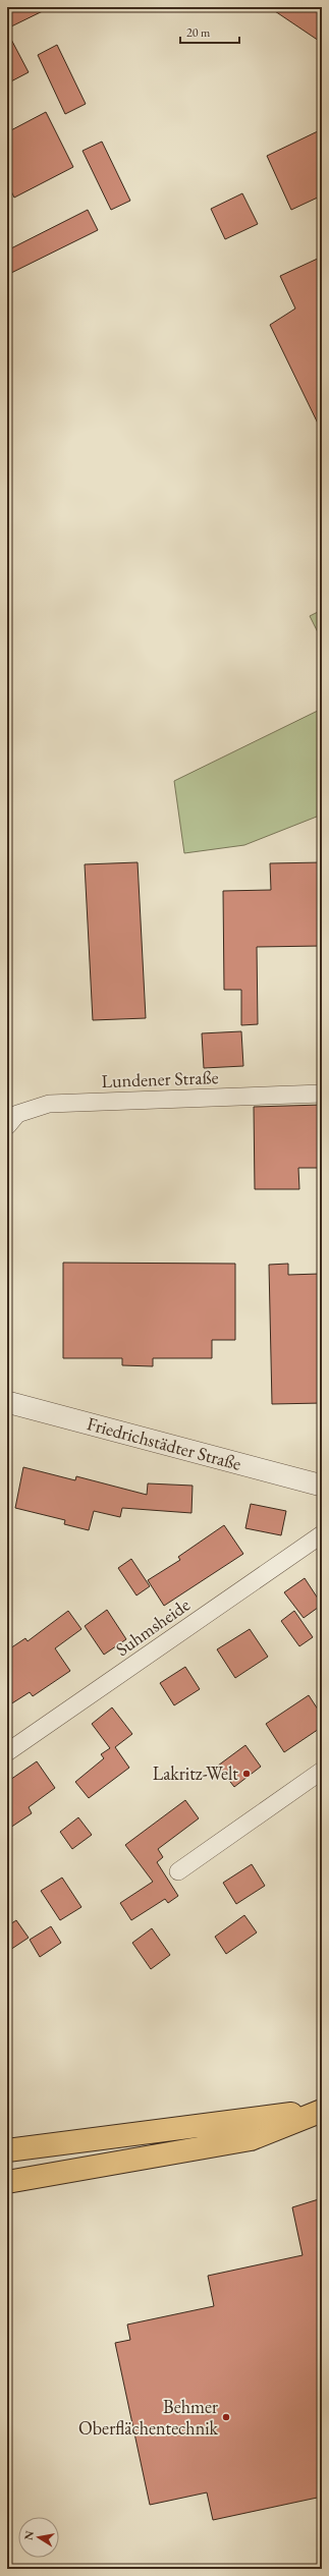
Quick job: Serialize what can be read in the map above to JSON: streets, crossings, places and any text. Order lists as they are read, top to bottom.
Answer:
{
  "streets": {
    "street": ["Lundener Straße", "Friedrichstädter Straße", "Suhmsheide"]
  },
  "places": ["Lakritz-Welt", "Behmer Oberflächentechnik"],
  "scale_bar": "20 m",
  "north": "left"
}
